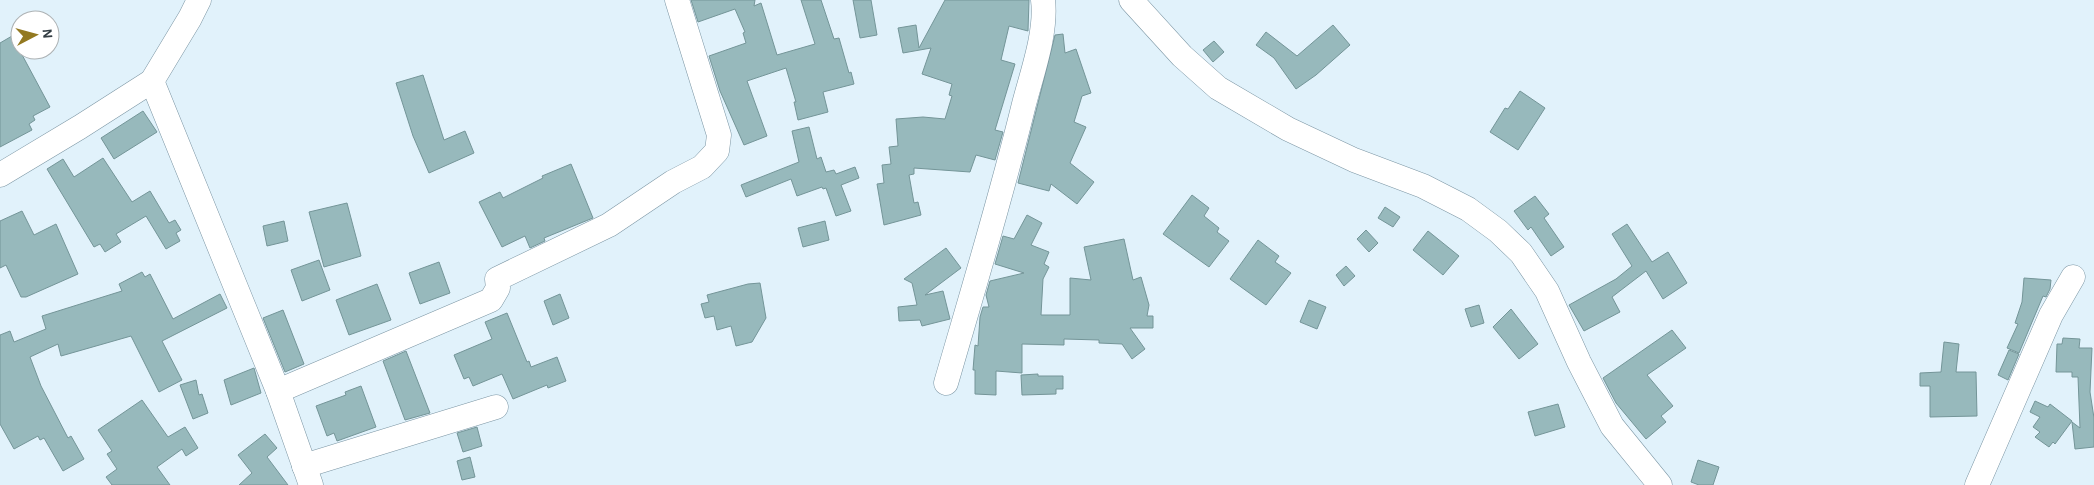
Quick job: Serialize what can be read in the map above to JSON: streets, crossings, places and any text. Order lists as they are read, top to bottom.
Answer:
{
  "north": "right"
}
